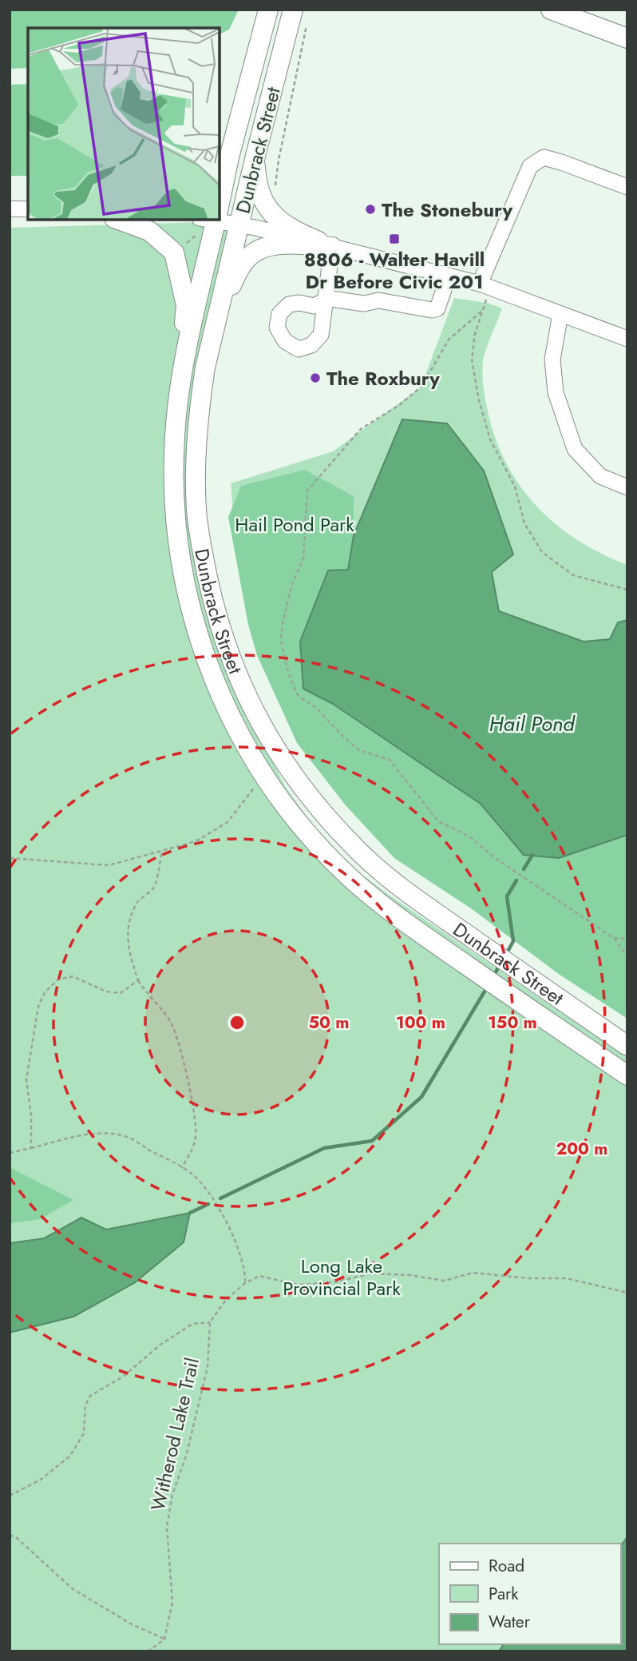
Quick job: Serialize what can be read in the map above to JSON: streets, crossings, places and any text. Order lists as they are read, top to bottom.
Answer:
{
  "streets": {
    "main road": ["Dunbrack Street"],
    "path": ["Witherod Lake Trail"]
  },
  "water": ["Hail Pond"],
  "parks": ["Hail Pond Park", "Long Lake Provincial Park"],
  "places": {
    "other": ["The Stonebury", "The Roxbury"],
    "transit": ["8806 - Walter Havill Dr Before Civic 201"]
  },
  "legend": ["Road", "Park", "Water"],
  "rings": [
    "50 m",
    "100 m",
    "150 m",
    "200 m"
  ]
}
